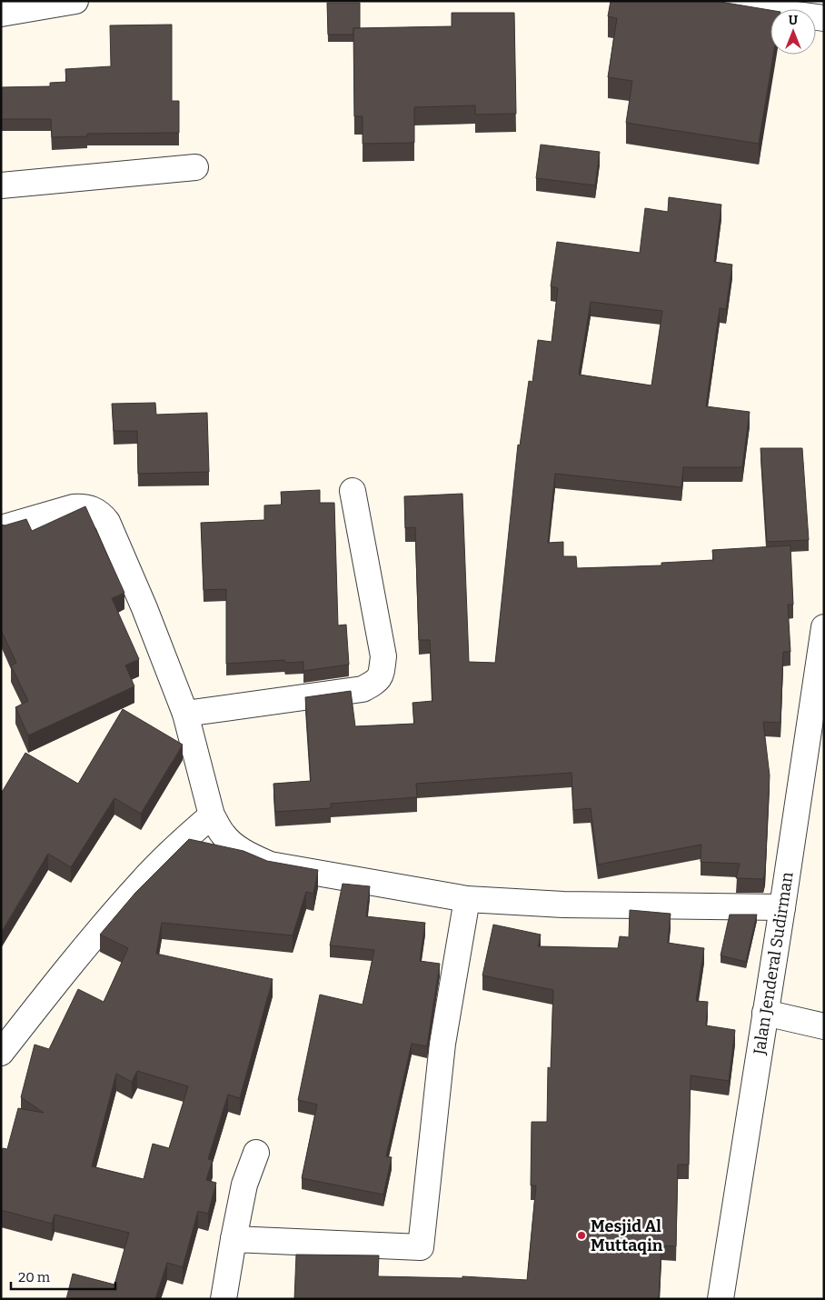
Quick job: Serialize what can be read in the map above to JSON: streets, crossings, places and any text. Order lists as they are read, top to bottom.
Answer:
{
  "streets": {
    "street": ["Jalan Jenderal Sudirman"]
  },
  "places": ["Mesjid Al Muttaqin"],
  "scale_bar": "20 m",
  "north": "top"
}
